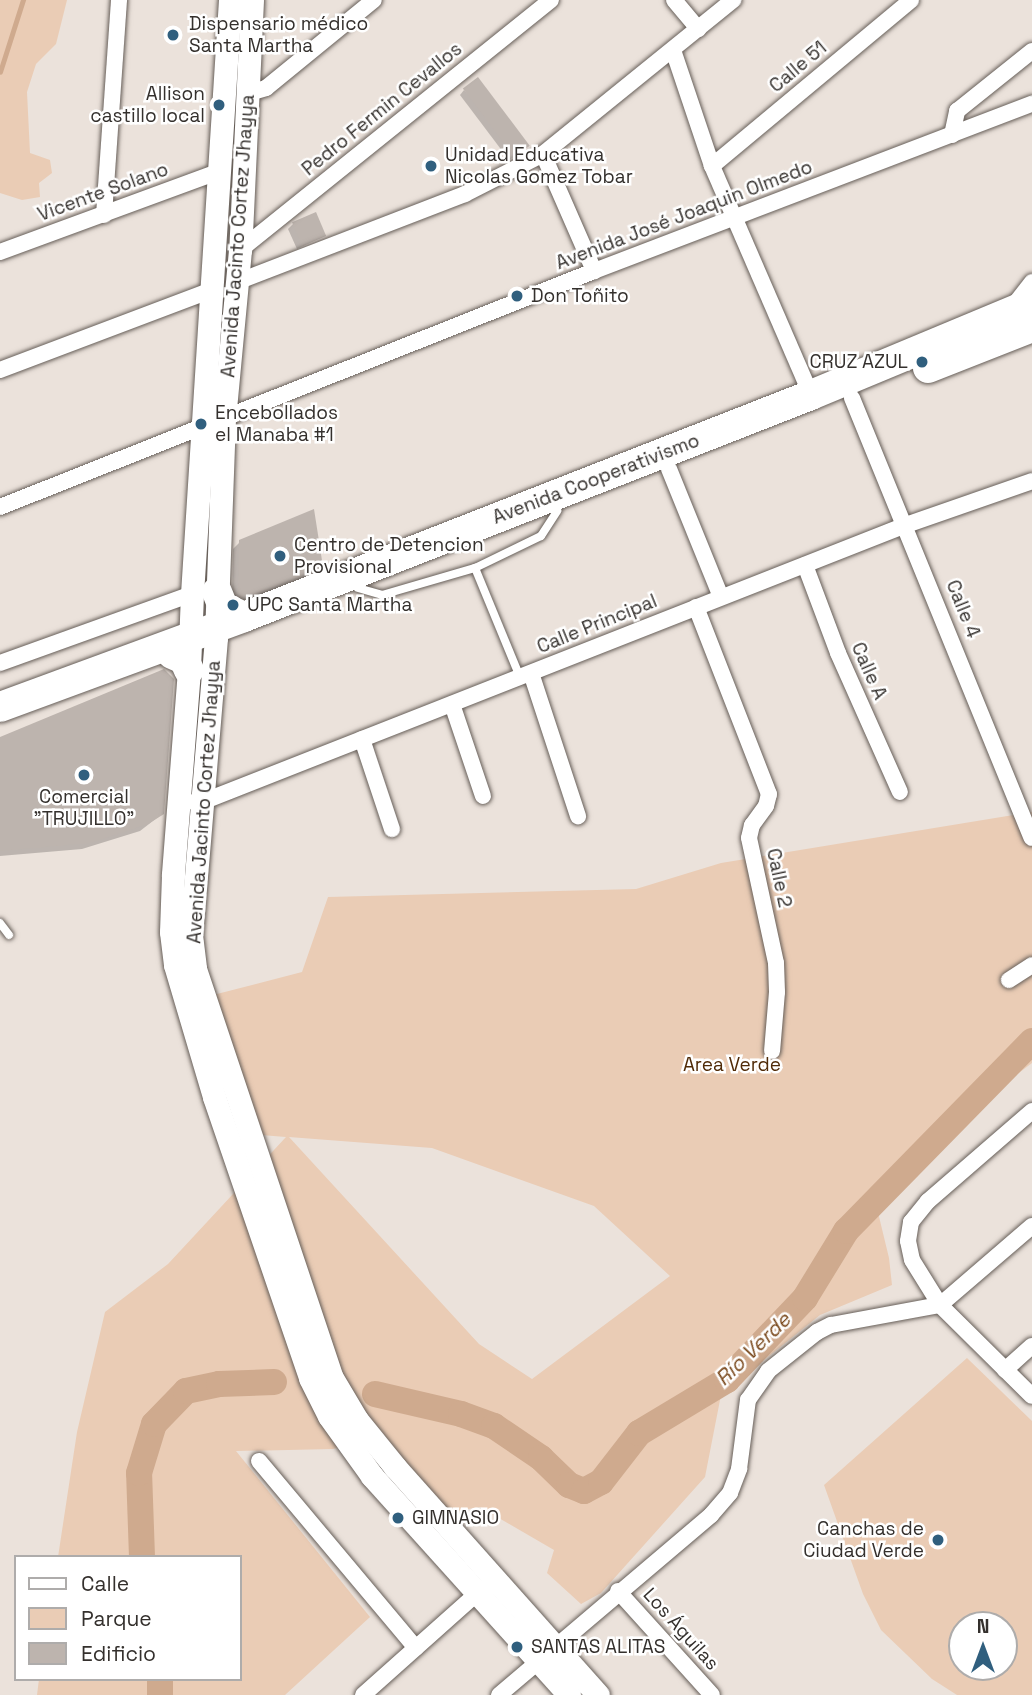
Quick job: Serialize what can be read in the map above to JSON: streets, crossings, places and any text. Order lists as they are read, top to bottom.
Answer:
{
  "streets": {
    "highway": ["Avenida Cooperativismo"],
    "street": [
      "Calle 51",
      "Pedro Fermin Cevallos",
      "Vicente Solano",
      "Avenida José Joaquin Olmedo",
      "Avenida Jacinto Cortez Jhayya",
      "Calle 4",
      "Calle Principal",
      "Calle A",
      "Calle 2",
      "Los Águilas"
    ]
  },
  "crossings": [
    ["Pedro Fermin Cevallos", "Avenida Jacinto Cortez Jhayya"],
    ["Vicente Solano", "Avenida Jacinto Cortez Jhayya"],
    ["Avenida José Joaquin Olmedo", "Avenida Jacinto Cortez Jhayya"],
    ["Avenida Jacinto Cortez Jhayya", "Avenida Cooperativismo"],
    ["Avenida Jacinto Cortez Jhayya", "Calle Principal"],
    ["Avenida Cooperativismo", "Calle 4"],
    ["Calle 4", "Calle Principal"],
    ["Calle Principal", "Calle A"],
    ["Calle Principal", "Calle 2"]
  ],
  "water": ["Río Verde"],
  "parks": ["Area Verde"],
  "places": [
    "Dispensario médico Santa Martha",
    "Allison castillo local",
    "Unidad Educativa Nicolas Gomez Tobar",
    "Don Toñito",
    "CRUZ AZUL",
    "Encebollados el Manaba #1",
    "Centro de Detencion Provisional",
    "UPC Santa Martha",
    "Comercial \"TRUJILLO\"",
    "GIMNASIO",
    "Canchas de Ciudad Verde",
    "SANTAS ALITAS"
  ],
  "legend": ["Calle", "Parque", "Edificio"],
  "north": "top"
}
